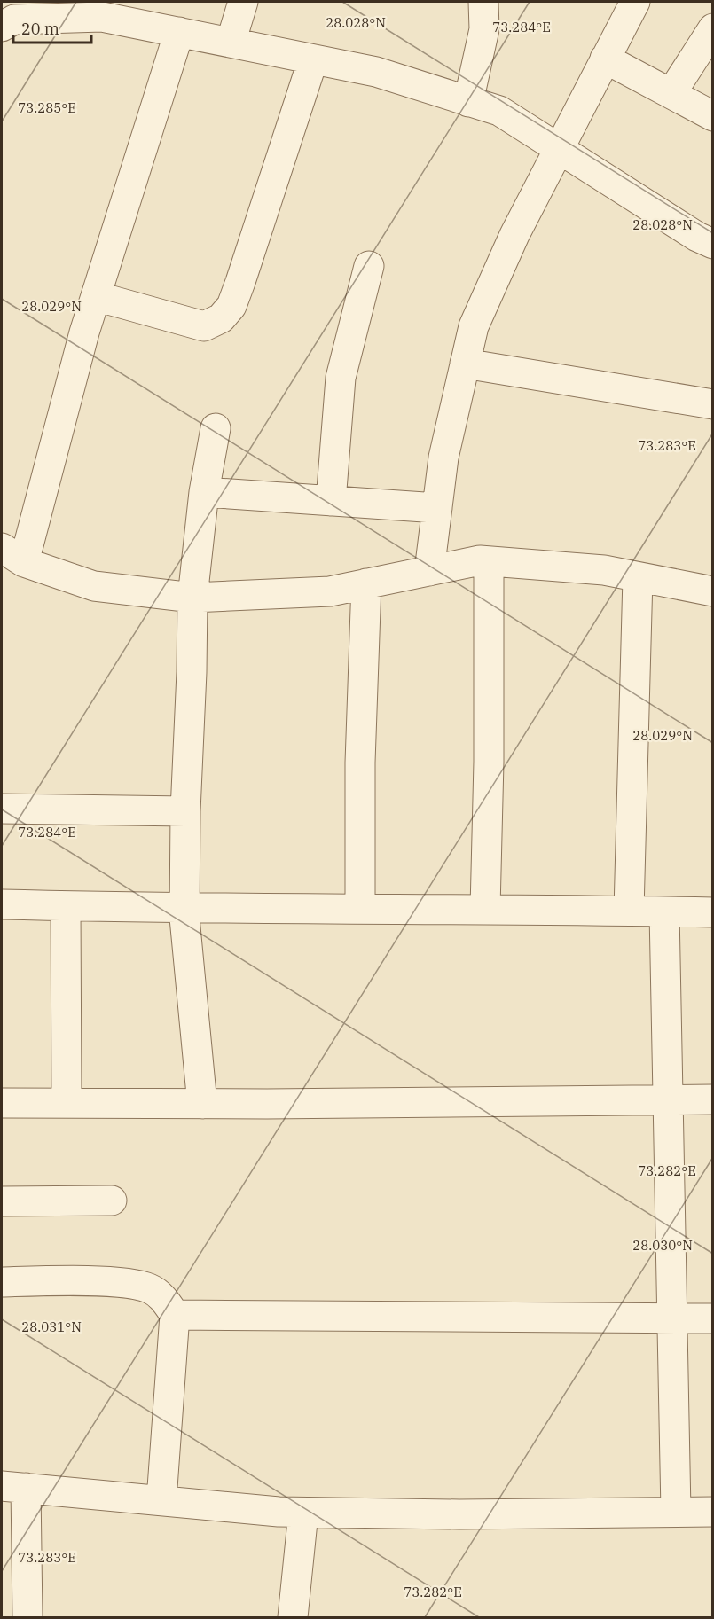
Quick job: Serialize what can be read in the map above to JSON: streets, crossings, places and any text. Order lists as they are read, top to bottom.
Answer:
{
  "scale_bar": "20 m",
  "coordinates": [
    "28.028°N",
    "73.284°E",
    "73.285°E",
    "28.029°N",
    "73.283°E",
    "73.282°E",
    "28.030°N",
    "28.031°N"
  ]
}
